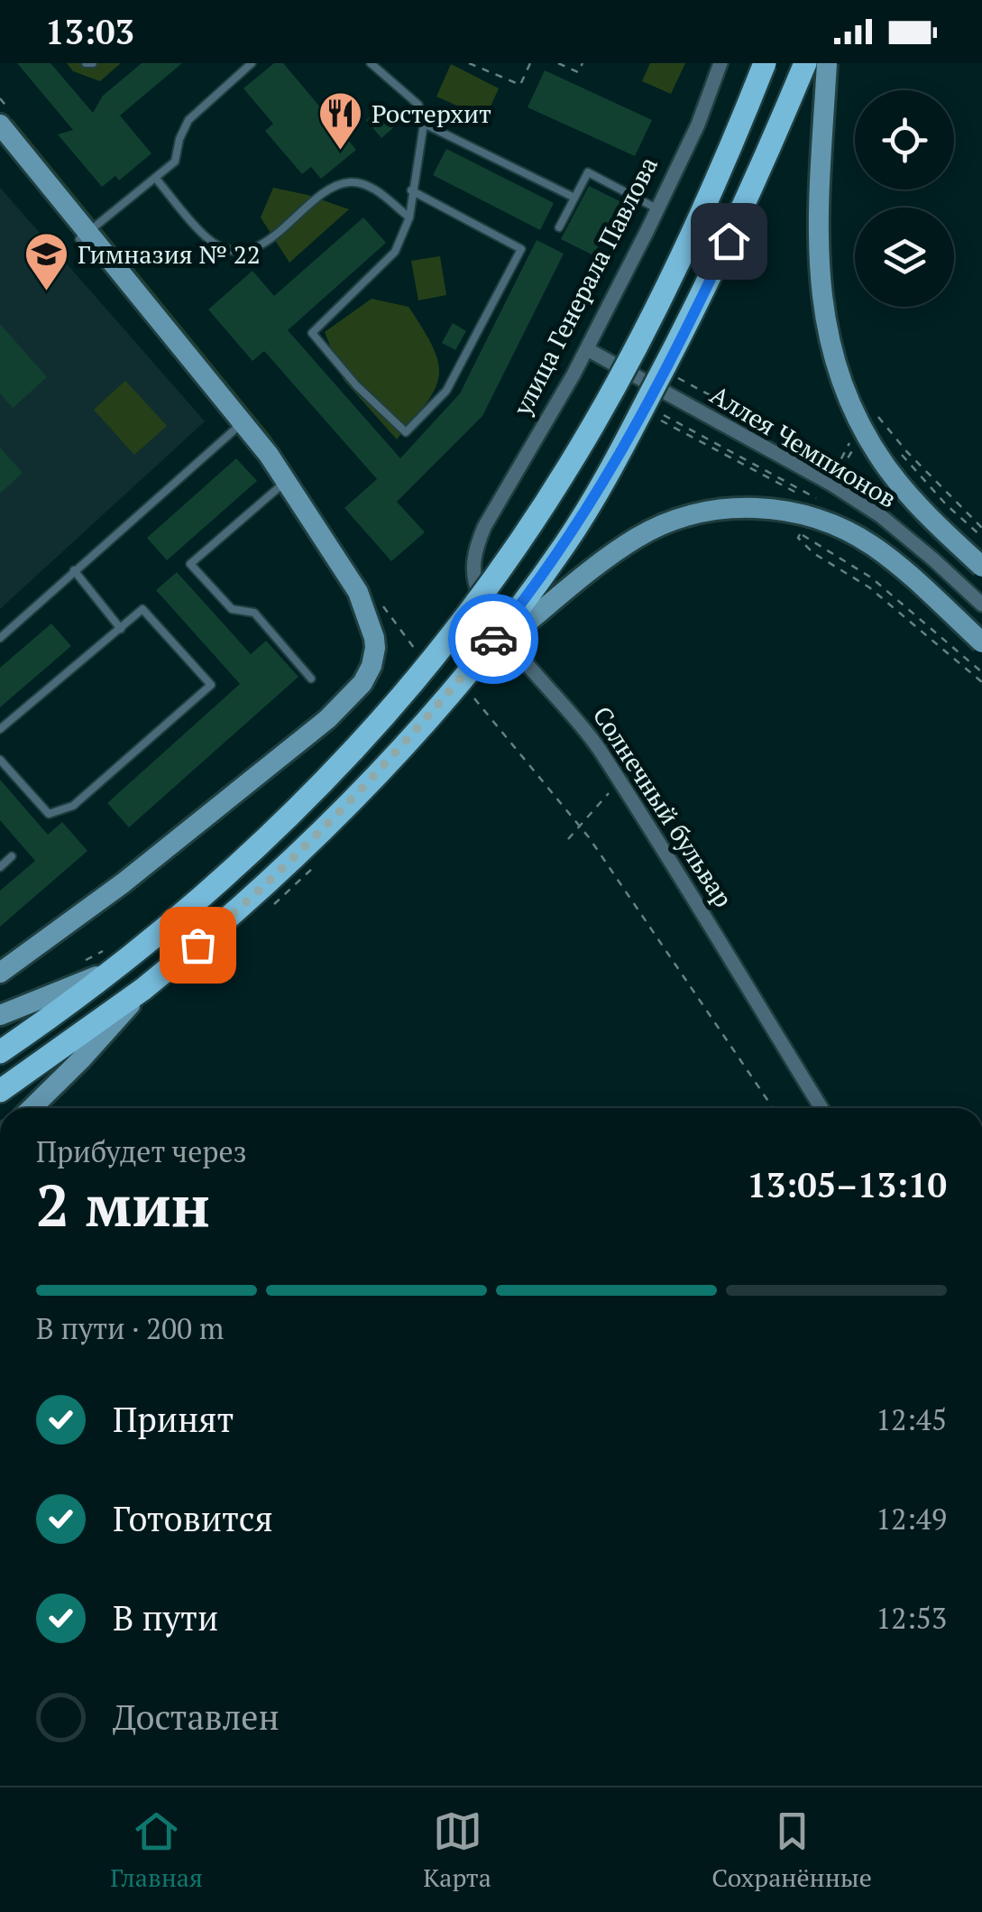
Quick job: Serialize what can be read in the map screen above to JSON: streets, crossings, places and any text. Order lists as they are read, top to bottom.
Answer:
{
  "streets": {
    "street": ["улица Генерала Павлова", "Аллея Чемпионов", "Солнечный бульвар"]
  },
  "crossings": [
    ["улица Генерала Павлова", "Аллея Чемпионов"],
    ["улица Генерала Павлова", "Солнечный бульвар"]
  ],
  "places": {
    "restaurant": ["Ростерхит"],
    "school or university": ["Гимназия № 22"]
  },
  "page": {
    "status": "13:03",
    "heading": ["2 мин", "Прибудет через", "13:05–13:10"],
    "bar": "В пути · 200 m",
    "list": [
      ["Принят", "12:45"],
      ["Готовится", "12:49"],
      ["В пути", "12:53"],
      "Доставлен"
    ],
    "tabs": ["Главная", "Карта", "Сохранённые"]
  }
}
